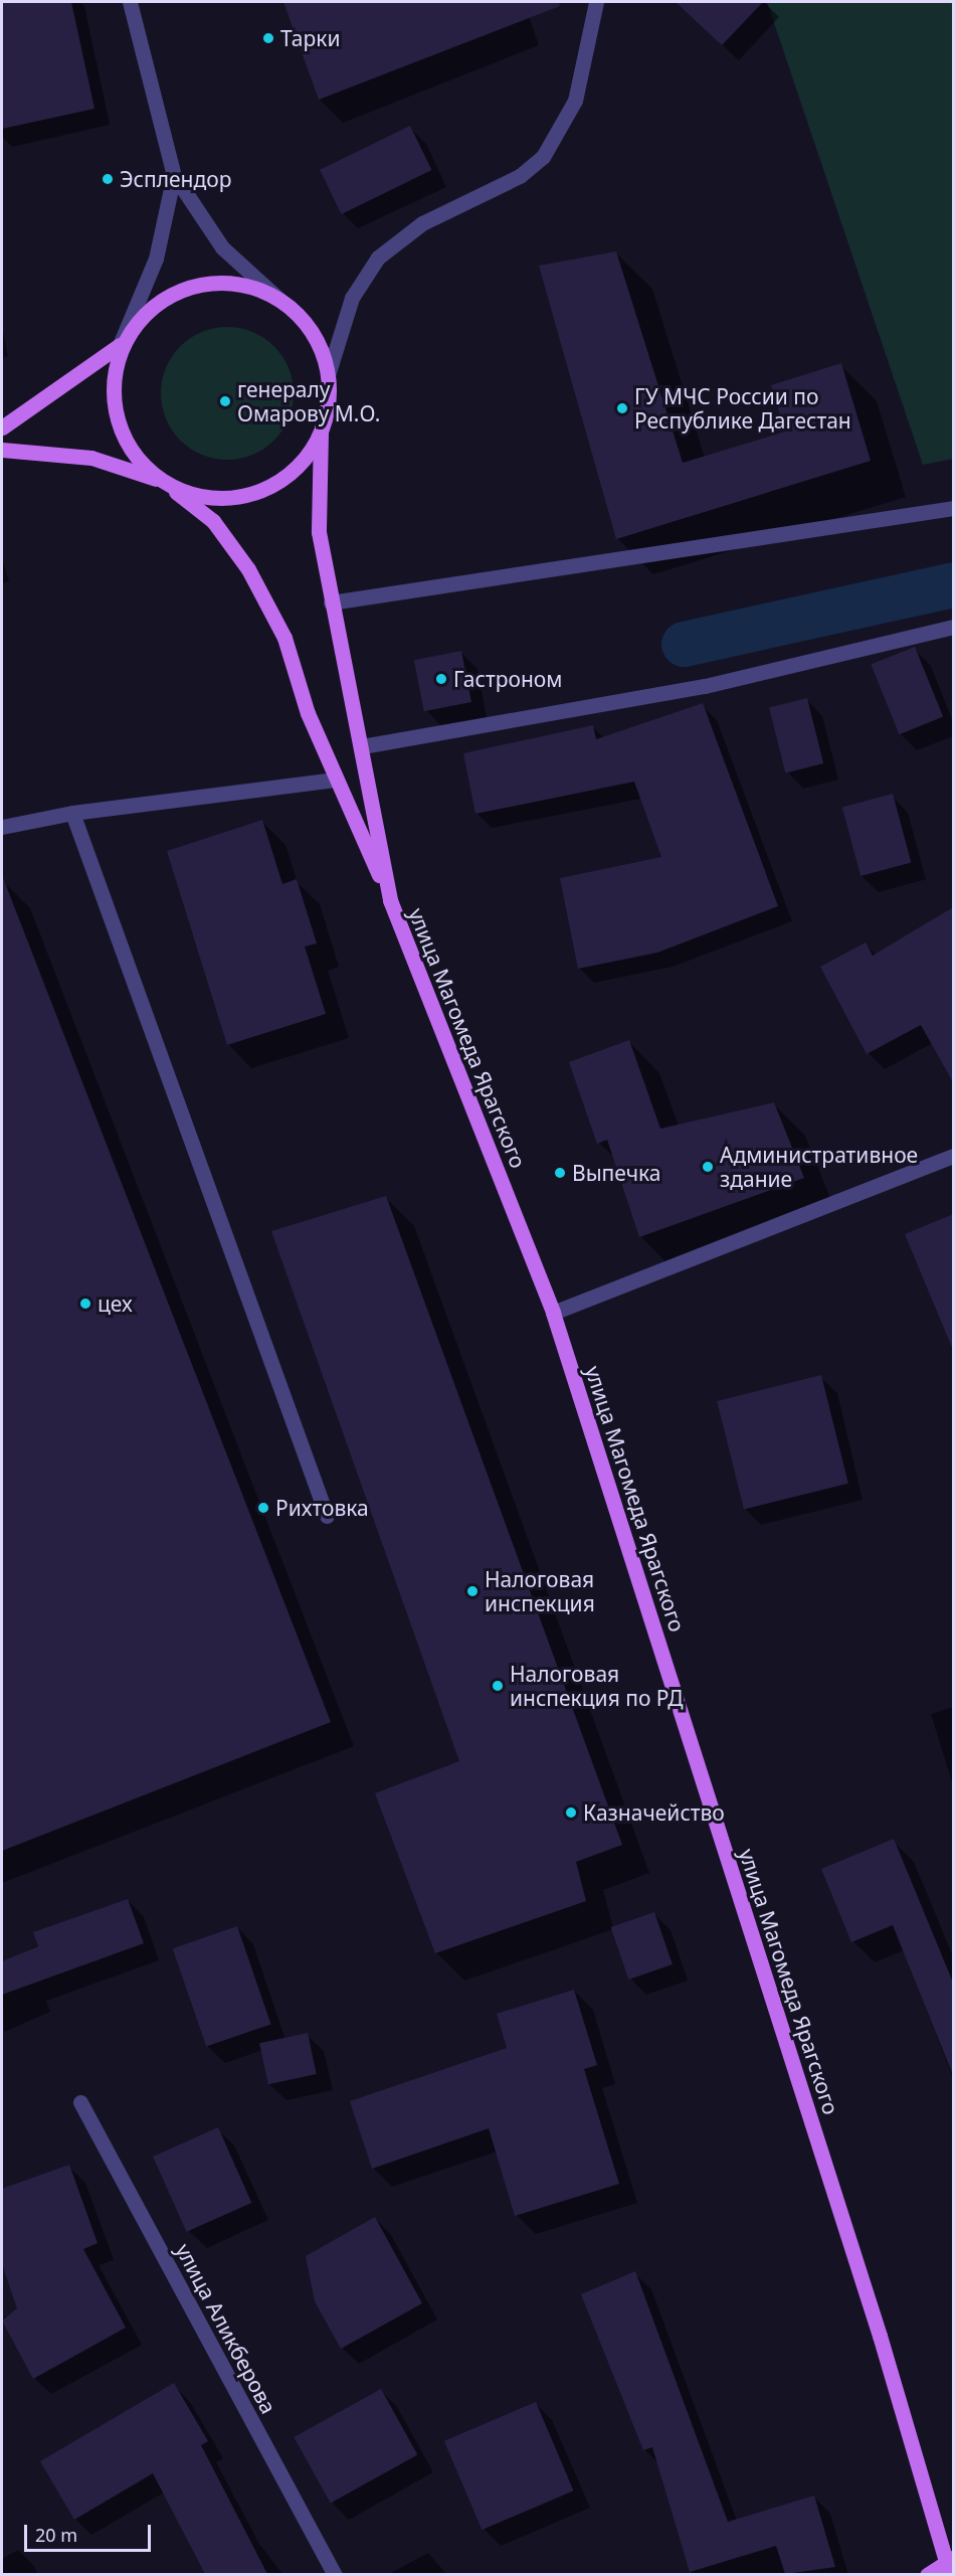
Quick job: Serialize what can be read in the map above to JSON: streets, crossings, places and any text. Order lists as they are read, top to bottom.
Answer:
{
  "streets": {
    "main road": ["улица Магомеда Ярагского"],
    "street": ["улица Аликберова"]
  },
  "places": [
    "Тарки",
    "Эсплендор",
    "генералу Омарову М.О.",
    "ГУ МЧС России по Республике Дагестан",
    "Гастроном",
    "Административное здание",
    "Выпечка",
    "цех",
    "Рихтовка",
    "Налоговая инспекция",
    "Налоговая инспекция по РД",
    "Казначейство"
  ],
  "scale_bar": "20 m"
}
